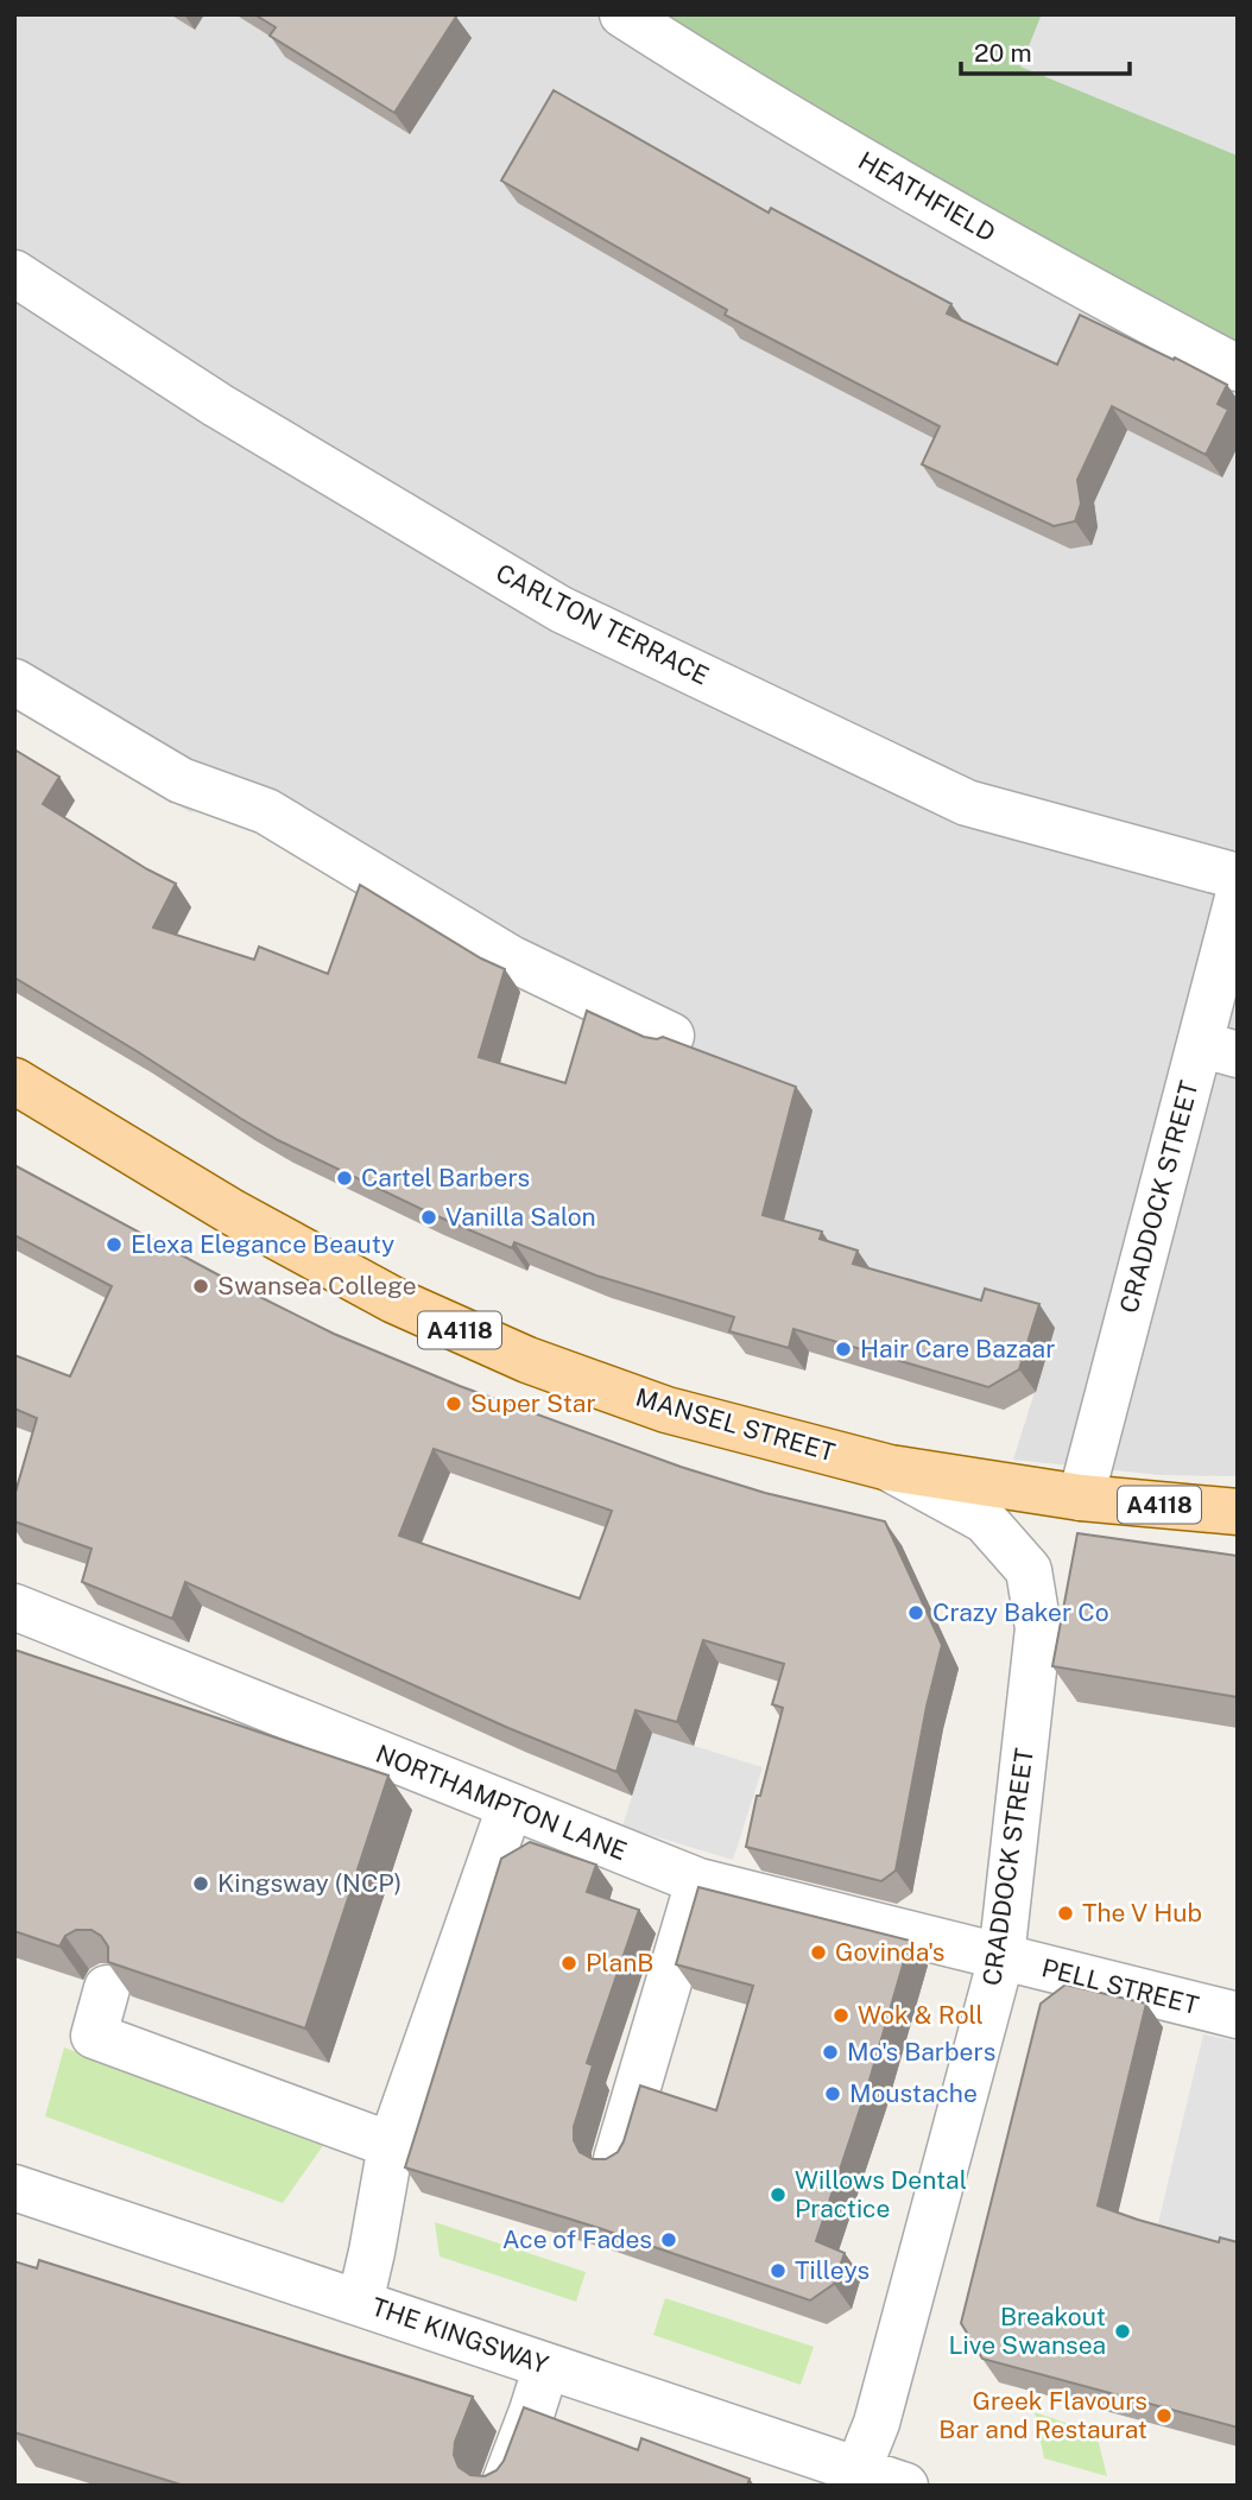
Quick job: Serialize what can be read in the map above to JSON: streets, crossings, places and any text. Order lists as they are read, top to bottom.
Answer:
{
  "streets": {
    "main road": ["A4118", "MANSEL STREET"],
    "street": [
      "HEATHFIELD",
      "CARLTON TERRACE",
      "CRADDOCK STREET",
      "NORTHAMPTON LANE",
      "PELL STREET",
      "THE KINGSWAY"
    ]
  },
  "crossings": [
    ["CRADDOCK STREET", "A4118"],
    ["CRADDOCK STREET", "MANSEL STREET"],
    ["CRADDOCK STREET", "NORTHAMPTON LANE"],
    ["CRADDOCK STREET", "PELL STREET"],
    ["CRADDOCK STREET", "THE KINGSWAY"],
    ["A4118", "MANSEL STREET"],
    ["NORTHAMPTON LANE", "PELL STREET"]
  ],
  "places": [
    "Cartel Barbers",
    "Vanilla Salon",
    "Elexa Elegance Beauty",
    "Swansea College",
    "Hair Care Bazaar",
    "Super Star",
    "Crazy Baker Co",
    "Kingsway (NCP)",
    "The V Hub",
    "Govinda's",
    "PlanB",
    "Wok & Roll",
    "Mo's Barbers",
    "Moustache",
    "Willows Dental Practice",
    "Ace of Fades",
    "Tilleys",
    "Breakout Live Swansea",
    "Greek Flavours Bar and Restaurat"
  ],
  "scale_bar": "20 m"
}
